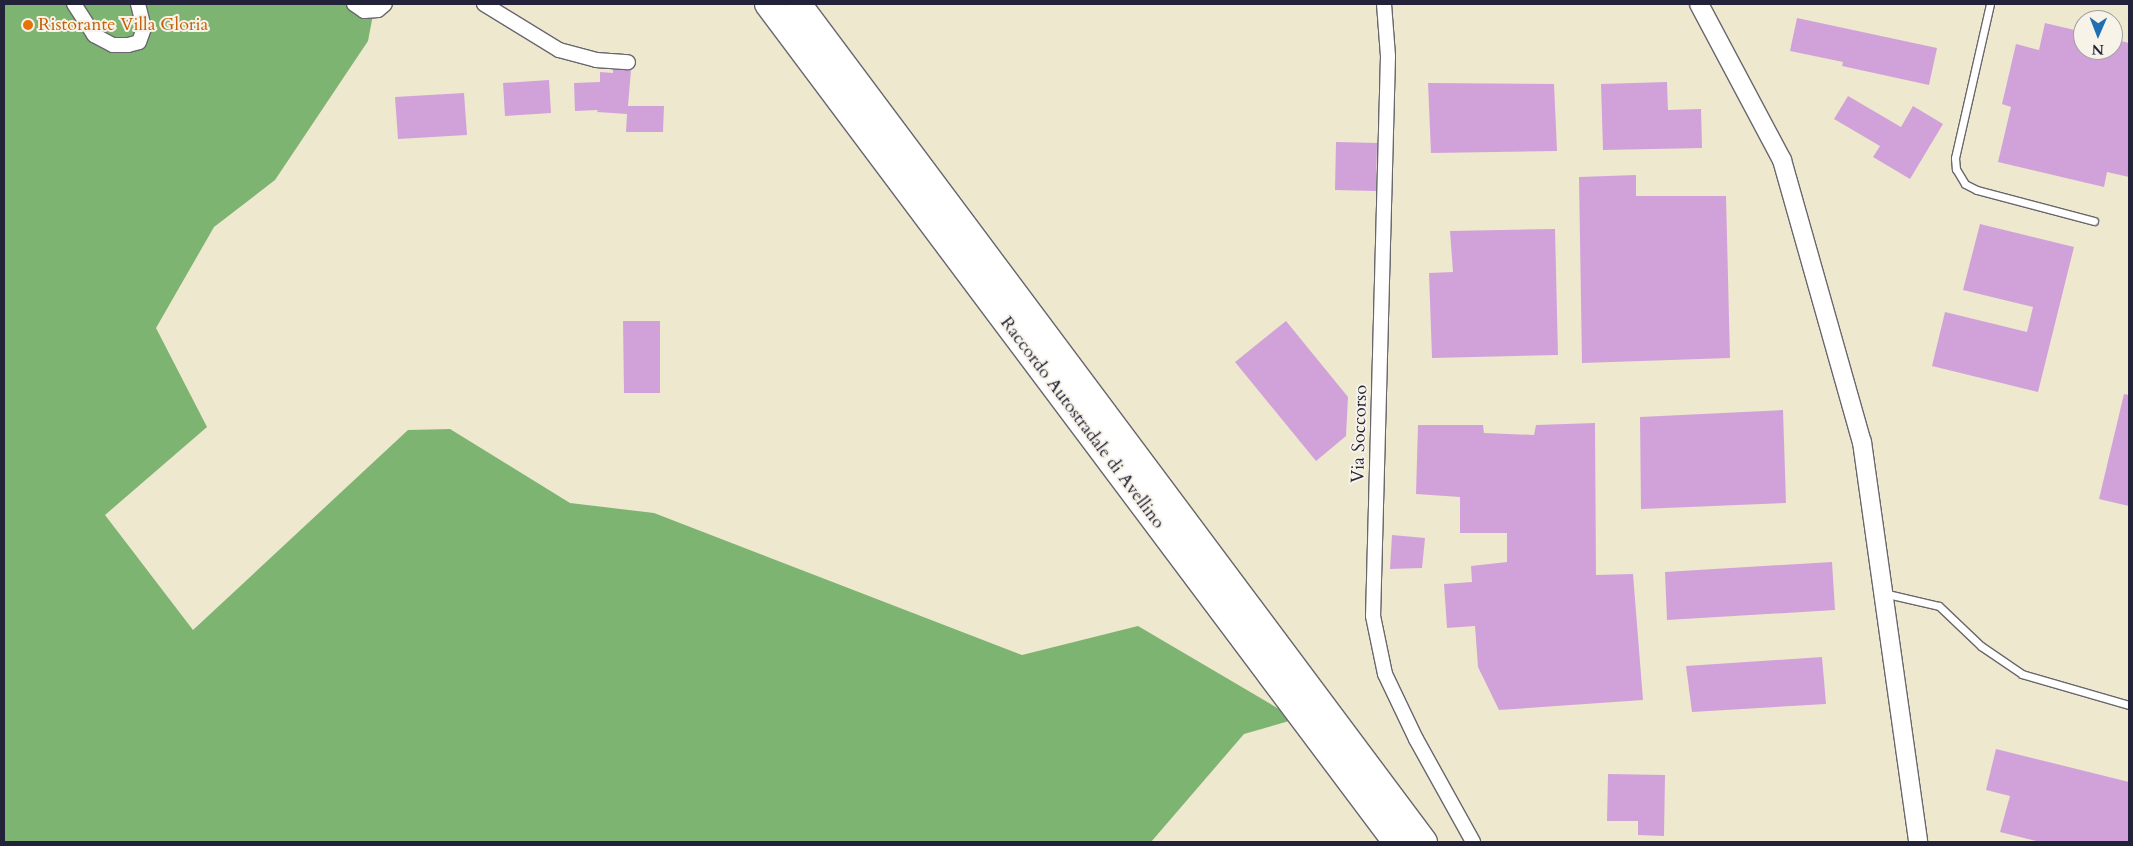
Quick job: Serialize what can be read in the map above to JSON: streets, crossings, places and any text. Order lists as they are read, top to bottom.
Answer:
{
  "streets": {
    "highway": ["Raccordo Autostradale di Avellino"],
    "street": ["Via Soccorso"]
  },
  "places": ["Ristorante Villa Gloria"],
  "north": "bottom"
}
